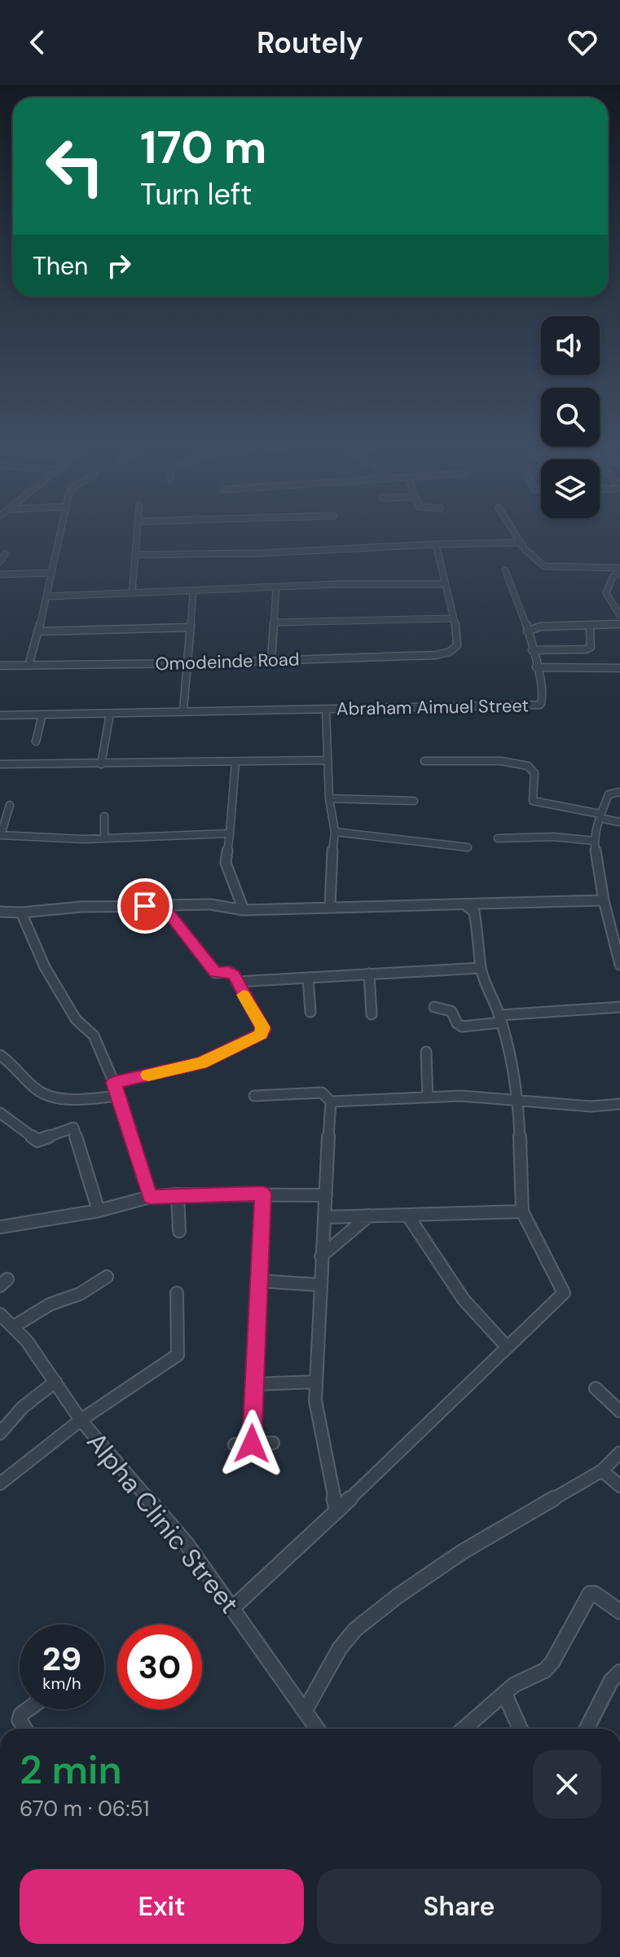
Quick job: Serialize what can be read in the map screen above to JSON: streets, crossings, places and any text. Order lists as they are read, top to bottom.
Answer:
{
  "streets": {
    "street": ["Omodeinde Road", "Abraham Aimuel Street", "Alpha Clinic Street"]
  },
  "page": {
    "header": "Routely",
    "turn": ["170 m", "Turn left"],
    "then": "Then",
    "speed": "29 km/h",
    "limit": "30",
    "heading": ["2 min", "670 m · 06:51"],
    "buttons": ["Exit", "Share"]
  }
}
